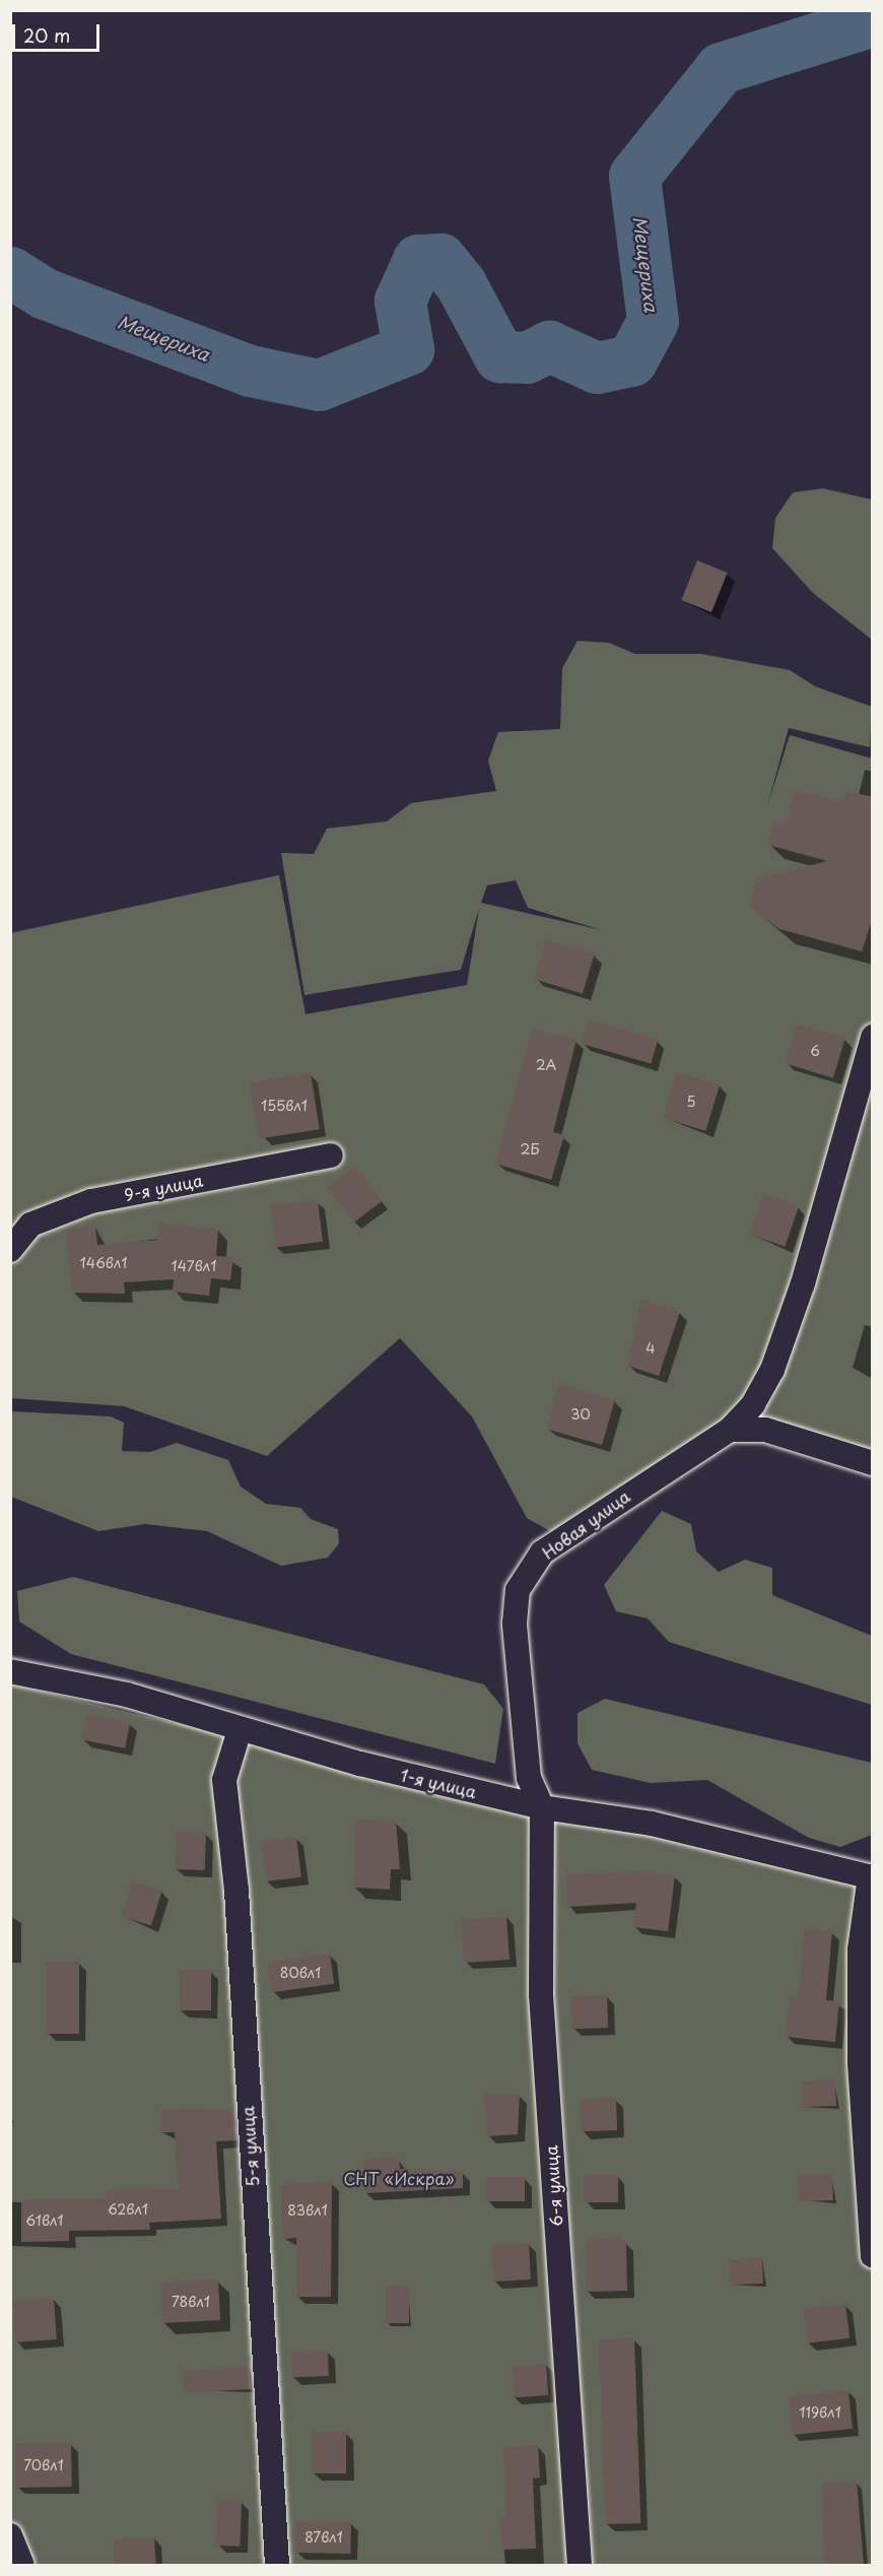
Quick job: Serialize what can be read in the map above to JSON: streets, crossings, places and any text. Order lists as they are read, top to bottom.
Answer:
{
  "streets": {
    "street": [
      "9-я улица",
      "Новая улица",
      "1-я улица",
      "5-я улица",
      "6-я улица"
    ]
  },
  "crossings": [
    ["Новая улица", "1-я улица"],
    ["Новая улица", "6-я улица"],
    ["1-я улица", "5-я улица"],
    ["1-я улица", "6-я улица"]
  ],
  "water": ["Мещериха"],
  "parks": ["СНТ «Искра»"],
  "house_numbers": [
    "6",
    "2А",
    "5",
    "155вл1",
    "2Б",
    "146вл1",
    "147вл1",
    "4",
    "30",
    "80вл1",
    "62вл1",
    "83вл1",
    "61вл1",
    "78вл1",
    "119вл1",
    "70вл1",
    "87вл1"
  ],
  "scale_bar": "20 m"
}
